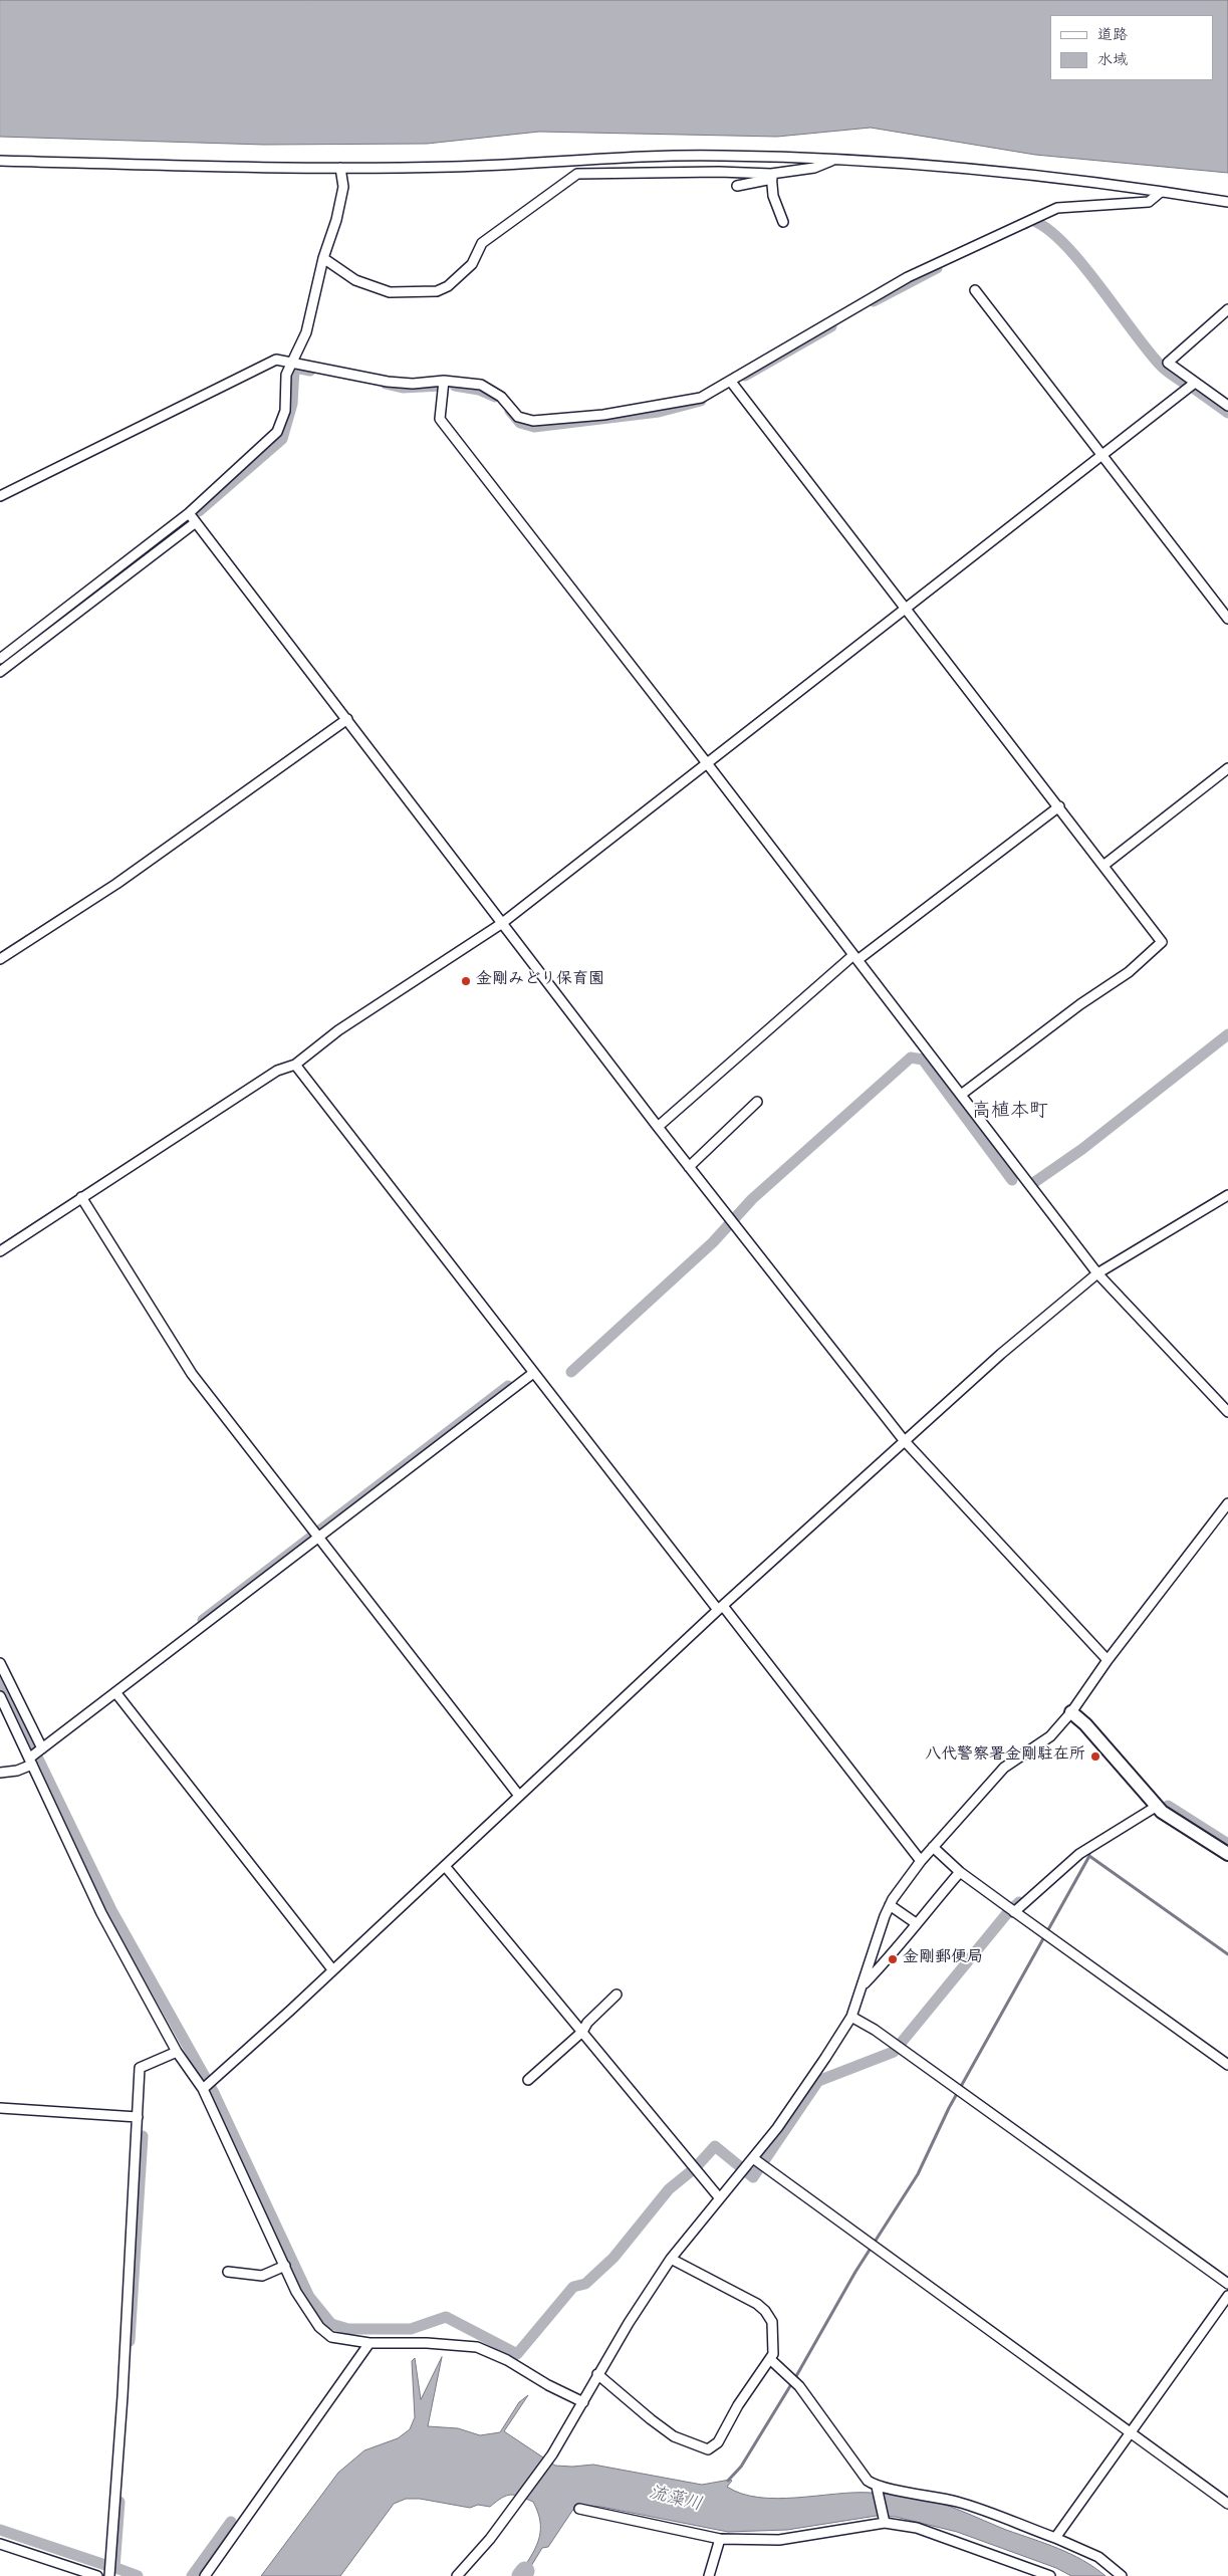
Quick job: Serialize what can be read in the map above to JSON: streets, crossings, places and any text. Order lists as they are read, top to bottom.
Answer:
{
  "districts": ["高植本町"],
  "water": ["流藻川"],
  "places": ["金剛みどり保育園", "八代警察署金剛駐在所", "金剛郵便局"],
  "legend": ["道路", "水域"]
}
